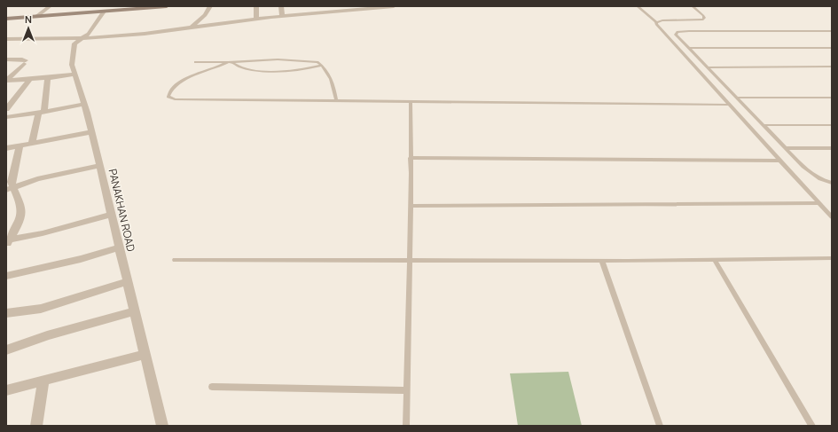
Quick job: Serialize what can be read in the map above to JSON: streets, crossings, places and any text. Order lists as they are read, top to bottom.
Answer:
{
  "streets": {
    "street": ["PANAKHAN ROAD"]
  },
  "north": "top"
}
